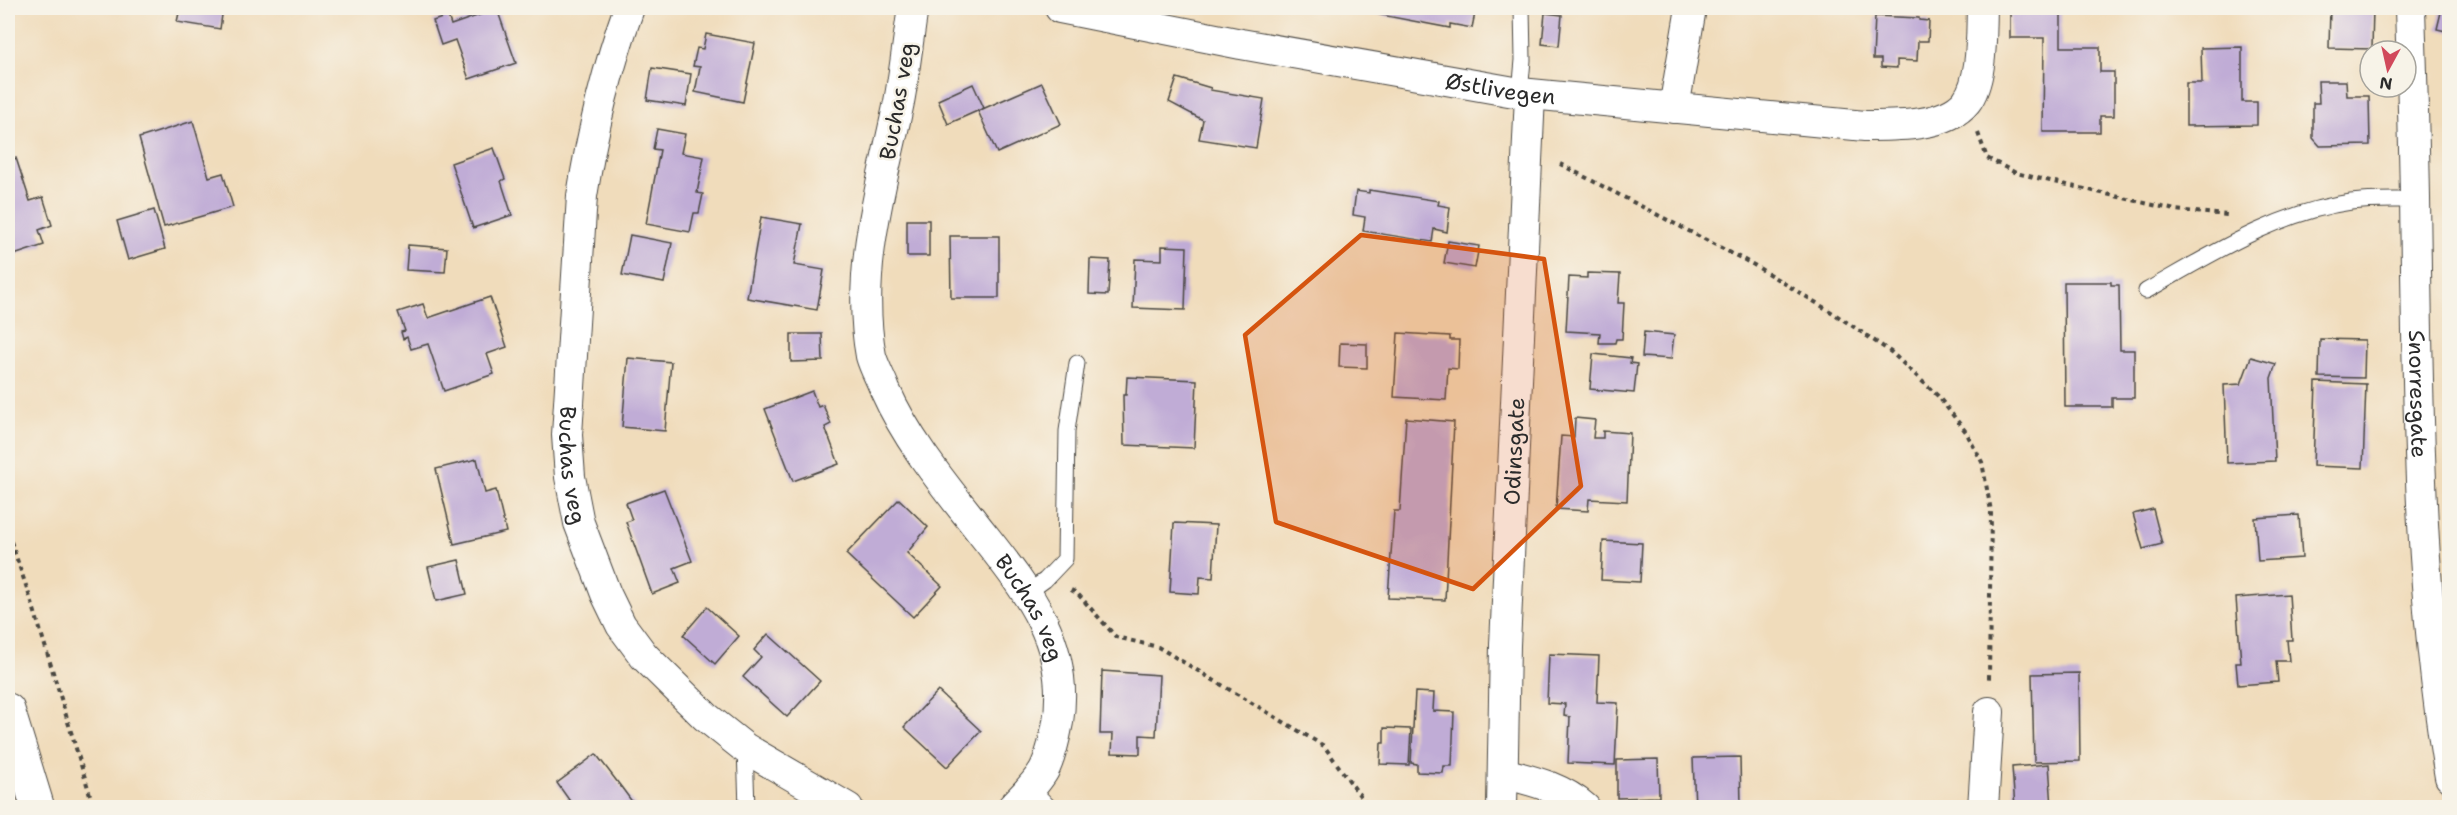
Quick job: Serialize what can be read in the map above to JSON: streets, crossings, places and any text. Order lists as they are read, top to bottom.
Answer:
{
  "streets": {
    "street": [
      "Østlivegen",
      "Buchas veg",
      "Snorresgate",
      "Odinsgate"
    ]
  },
  "crossings": [
    ["Østlivegen", "Odinsgate"]
  ],
  "north": "bottom"
}
